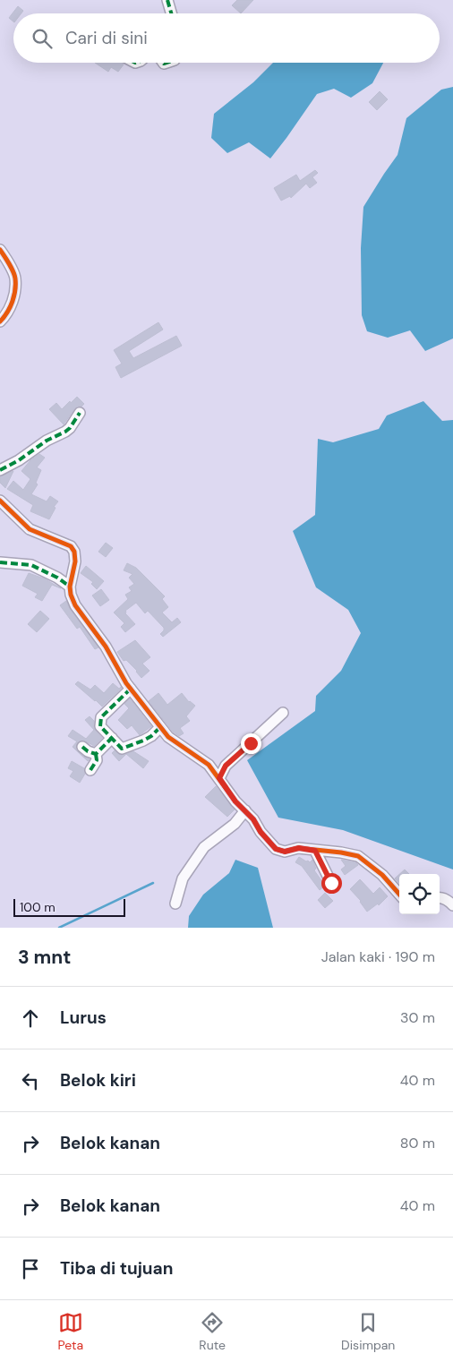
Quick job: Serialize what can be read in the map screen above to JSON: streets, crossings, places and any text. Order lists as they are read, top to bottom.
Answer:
{
  "scale_bar": "100 m",
  "page": {
    "search": "Cari di sini",
    "scale": "100 m",
    "heading": ["3 mnt", "Jalan kaki · 190 m"],
    "list": [
      ["Lurus", "30 m"],
      ["Belok kiri", "40 m"],
      ["Belok kanan", "80 m"],
      ["Belok kanan", "40 m"],
      "Tiba di tujuan"
    ],
    "nav": ["Peta", "Rute", "Disimpan"]
  }
}
